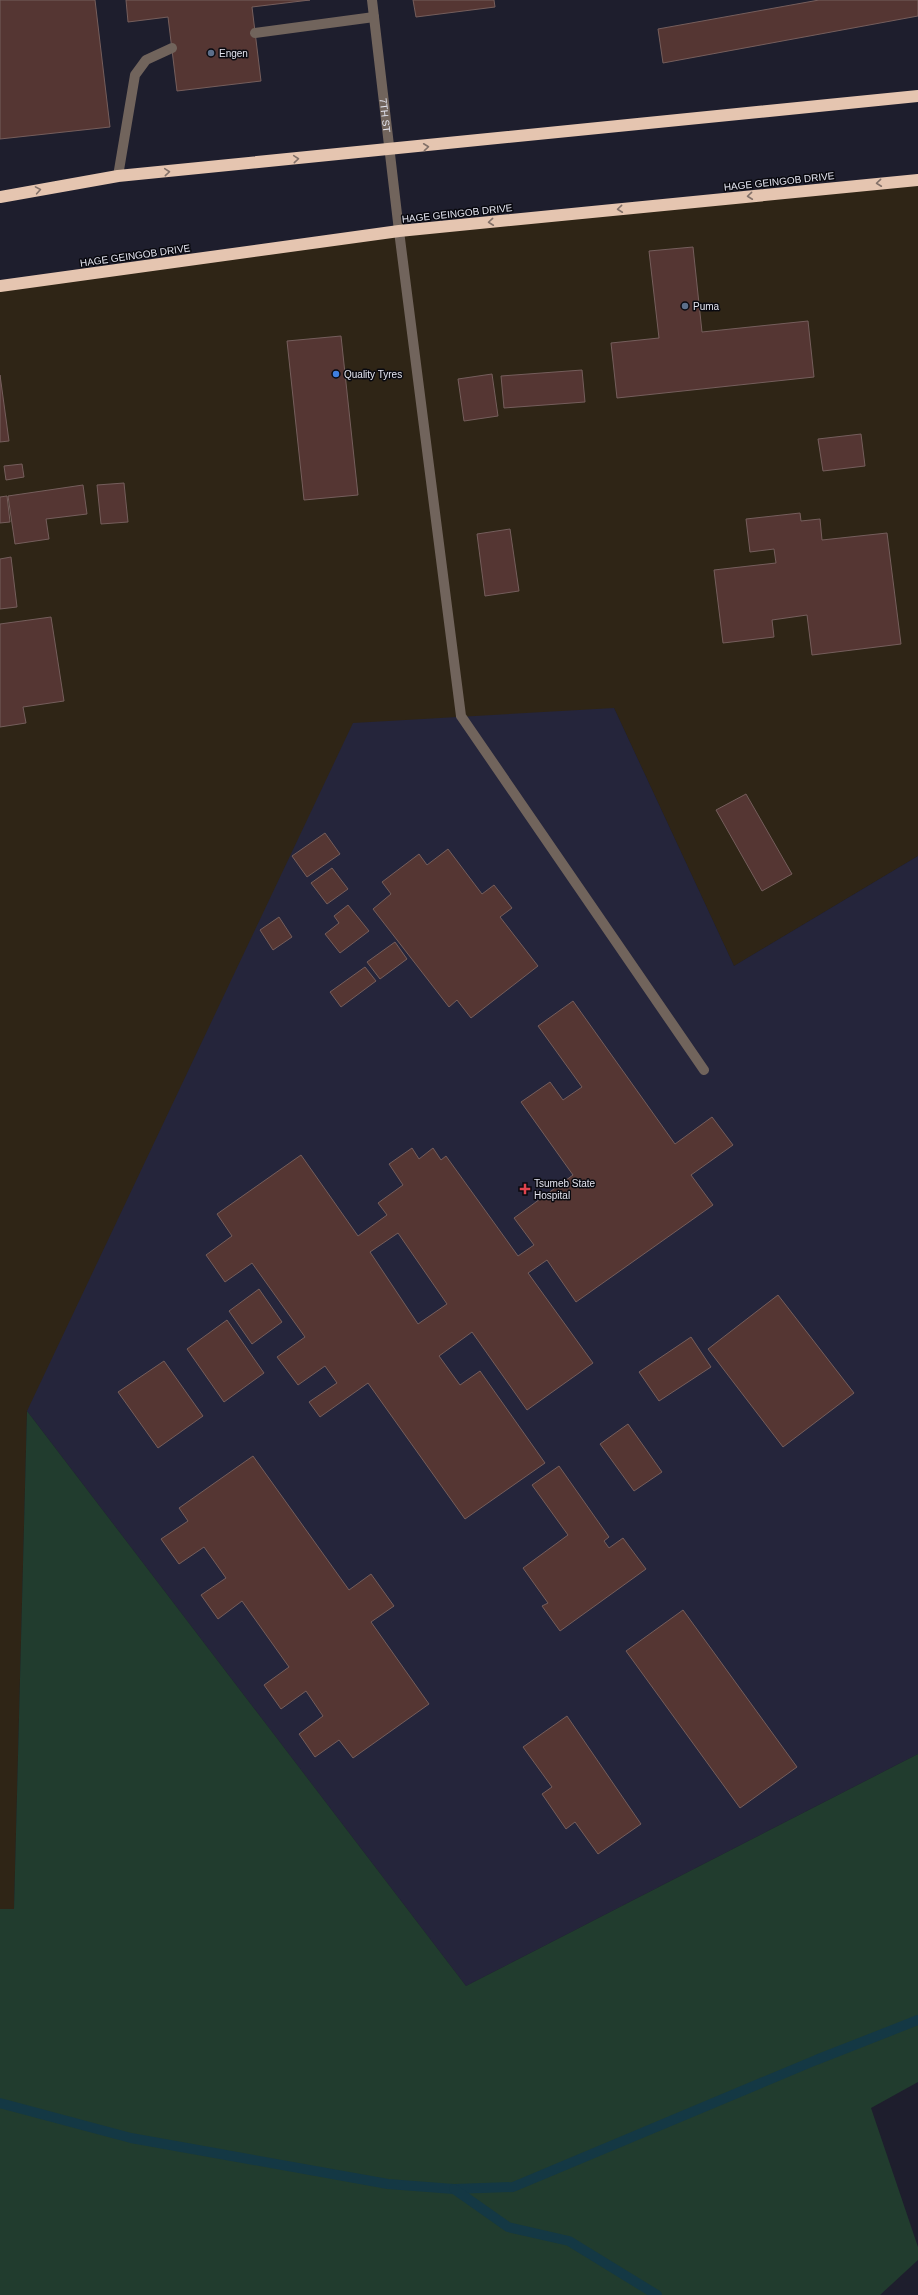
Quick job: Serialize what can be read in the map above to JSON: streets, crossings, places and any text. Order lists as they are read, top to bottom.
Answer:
{
  "streets": {
    "highway": ["HAGE GEINGOB DRIVE"],
    "street": ["7TH ST"]
  },
  "crossings": [
    ["7TH ST", "HAGE GEINGOB DRIVE"]
  ],
  "places": {
    "other": ["Engen", "Puma", "Quality Tyres"],
    "health": ["Tsumeb State Hospital"]
  }
}
